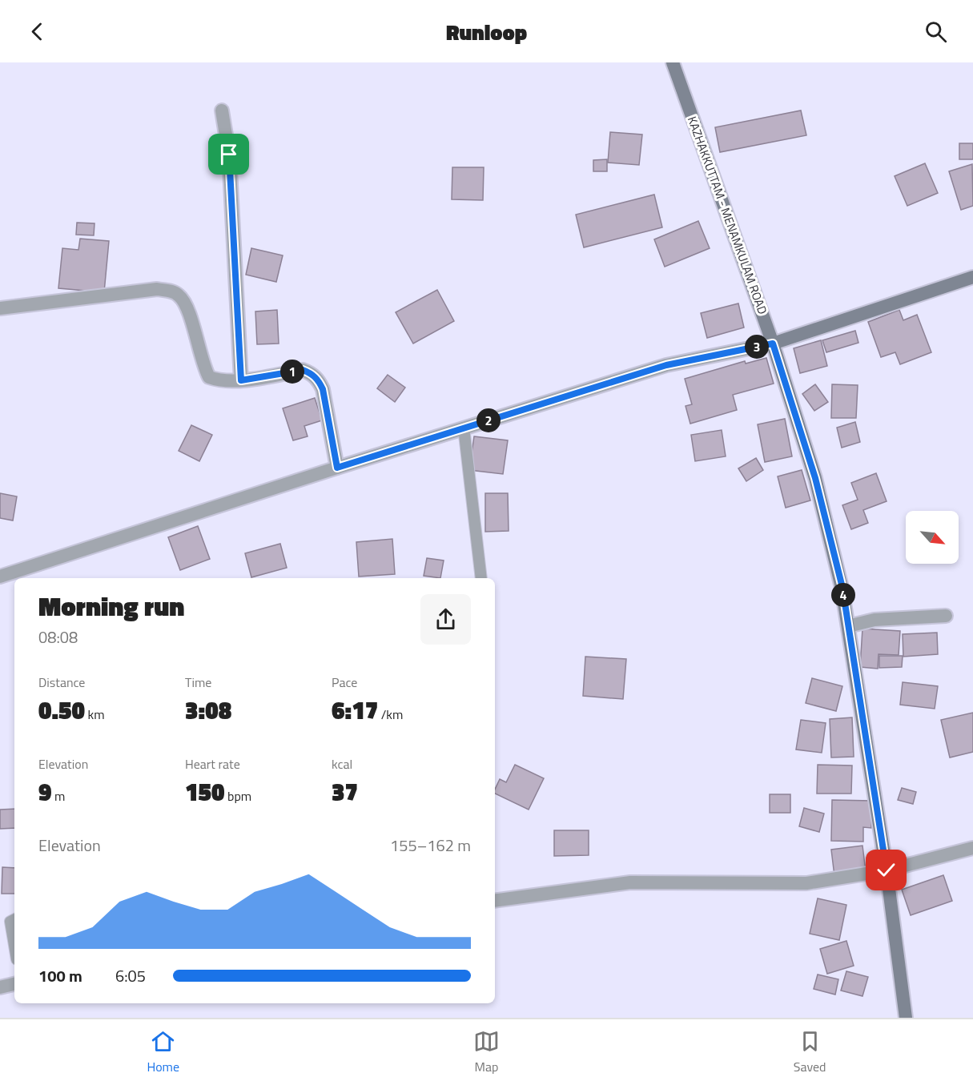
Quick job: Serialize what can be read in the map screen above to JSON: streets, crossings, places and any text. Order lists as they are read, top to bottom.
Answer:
{
  "streets": {
    "main road": ["KAZHAKKUTTAM - MENAMKULAM ROAD"]
  },
  "north": "bottom right",
  "page": {
    "header": "Runloop",
    "pins": [
      "3",
      "1",
      "2",
      "4"
    ],
    "heading": ["Morning run", "08:08"],
    "stats": [
      ["Distance", "0.50 km"],
      ["Time", "3:08"],
      ["Pace", "6:17 /km"],
      ["Elevation", "9 m"],
      ["Heart rate", "150 bpm"],
      ["kcal", "37"]
    ],
    "chart": ["Elevation", "155–162 m"],
    "list": [
      {
        "name": "100 m",
        "note": "6:05"
      }
    ],
    "tabs": ["Home", "Map", "Saved"]
  }
}
